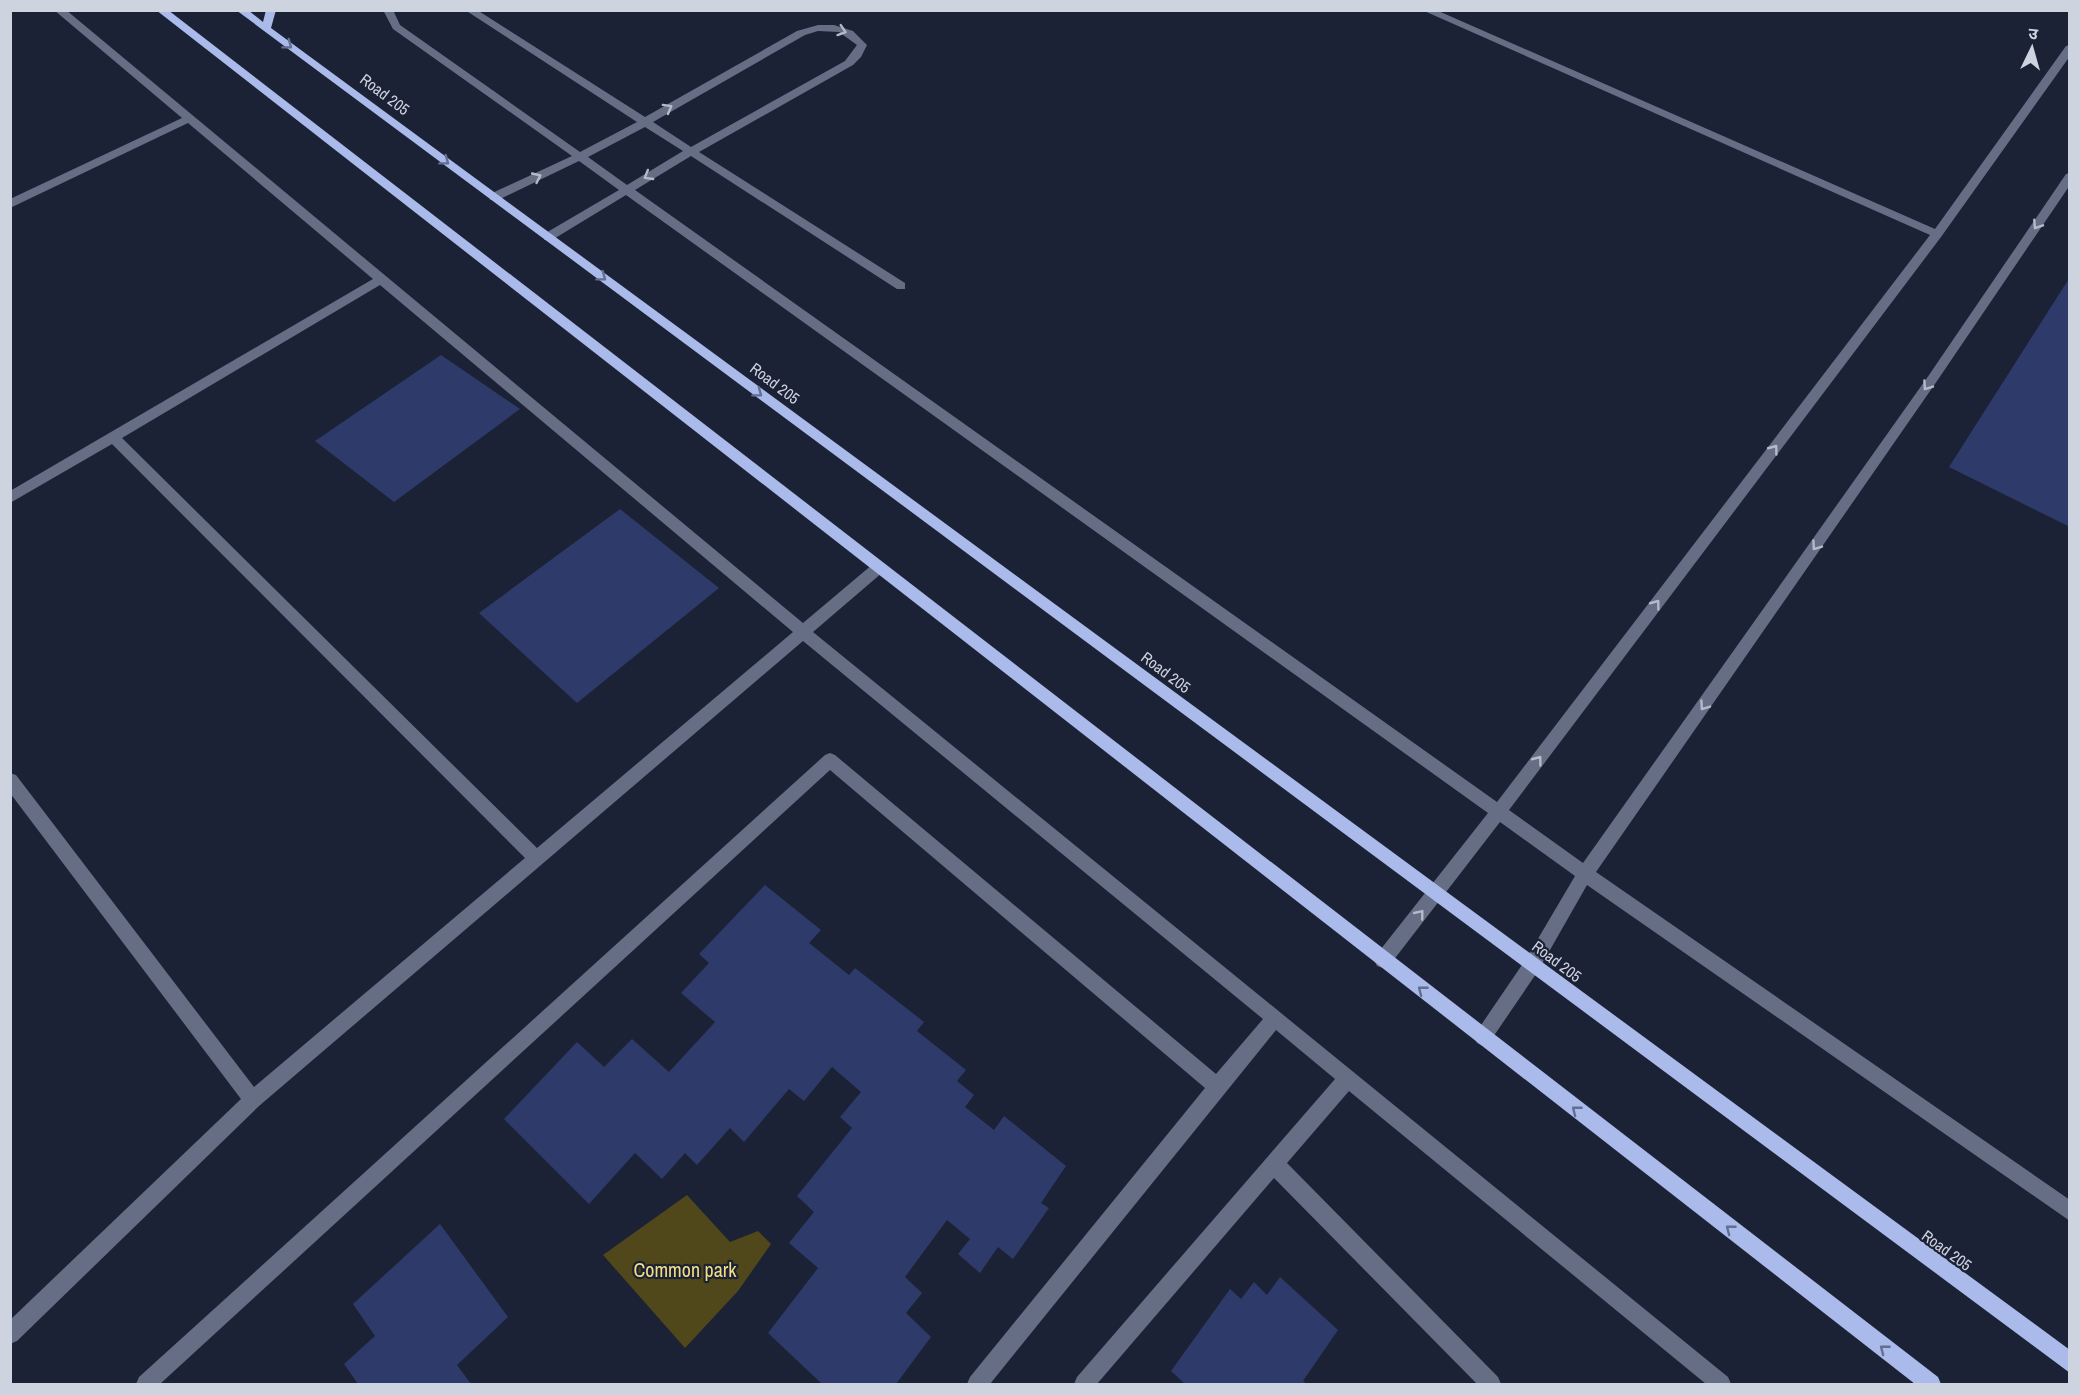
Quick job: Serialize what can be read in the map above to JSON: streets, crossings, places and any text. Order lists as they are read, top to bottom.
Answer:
{
  "streets": {
    "main road": ["Road 205"]
  },
  "parks": ["Common park"],
  "north": "top"
}
